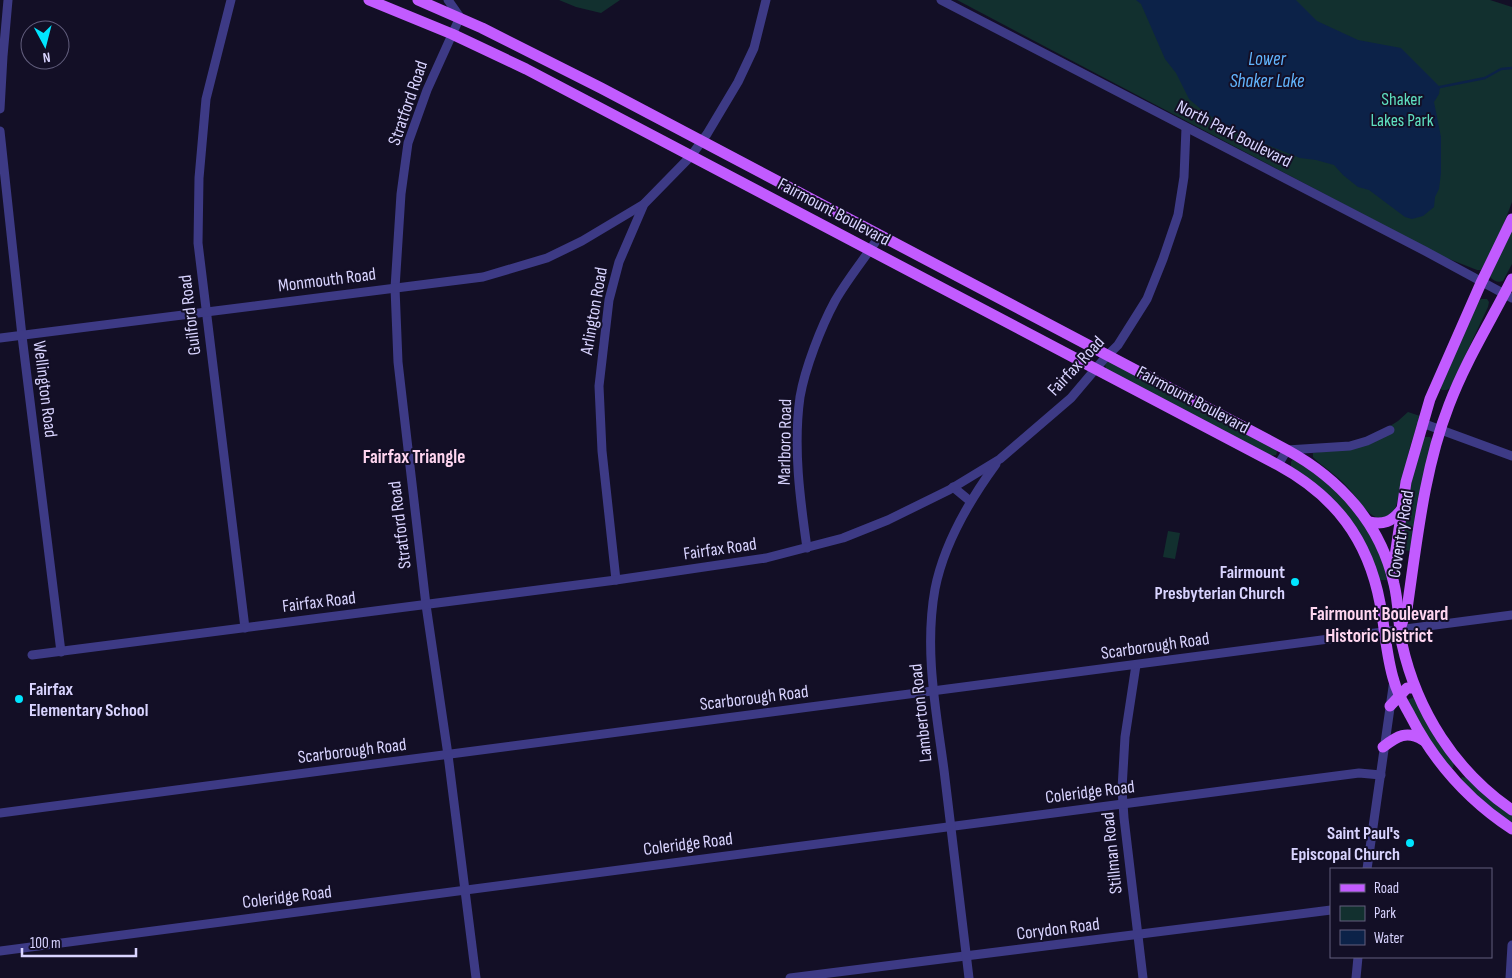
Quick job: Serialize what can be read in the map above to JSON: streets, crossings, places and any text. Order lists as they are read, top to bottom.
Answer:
{
  "streets": {
    "main road": ["Fairmount Boulevard", "Coventry Road"],
    "street": [
      "Stratford Road",
      "North Park Boulevard",
      "Monmouth Road",
      "Arlington Road",
      "Guilford Road",
      "Fairfax Road",
      "Wellington Road",
      "Marlboro Road",
      "Scarborough Road",
      "Lamberton Road",
      "Coleridge Road",
      "Stillman Road",
      "Corydon Road"
    ]
  },
  "crossings": [
    ["Stratford Road", "Fairmount Boulevard"],
    ["Stratford Road", "Monmouth Road"],
    ["Stratford Road", "Fairfax Road"],
    ["Stratford Road", "Scarborough Road"],
    ["Stratford Road", "Coleridge Road"],
    ["North Park Boulevard", "Fairfax Road"],
    ["North Park Boulevard", "Coventry Road"],
    ["Fairmount Boulevard", "Arlington Road"],
    ["Fairmount Boulevard", "Fairfax Road"],
    ["Fairmount Boulevard", "Marlboro Road"],
    ["Fairmount Boulevard", "Coventry Road"],
    ["Fairmount Boulevard", "Scarborough Road"],
    ["Monmouth Road", "Arlington Road"],
    ["Monmouth Road", "Guilford Road"],
    ["Monmouth Road", "Wellington Road"],
    ["Arlington Road", "Fairfax Road"],
    ["Guilford Road", "Fairfax Road"],
    ["Fairfax Road", "Wellington Road"],
    ["Fairfax Road", "Marlboro Road"],
    ["Fairfax Road", "Lamberton Road"],
    ["Coventry Road", "Scarborough Road"],
    ["Coventry Road", "Coleridge Road"],
    ["Scarborough Road", "Lamberton Road"],
    ["Scarborough Road", "Stillman Road"],
    ["Lamberton Road", "Coleridge Road"],
    ["Lamberton Road", "Corydon Road"],
    ["Coleridge Road", "Stillman Road"],
    ["Stillman Road", "Corydon Road"]
  ],
  "districts": ["Fairfax Triangle", "Fairmount Boulevard Historic District"],
  "water": ["Lower Shaker Lake"],
  "parks": ["Shaker Lakes Park"],
  "places": ["Fairmount Presbyterian Church", "Fairfax Elementary School", "Saint Paul's Episcopal Church"],
  "legend": ["Road", "Park", "Water"],
  "scale_bar": "100 m",
  "north": "bottom"
}
